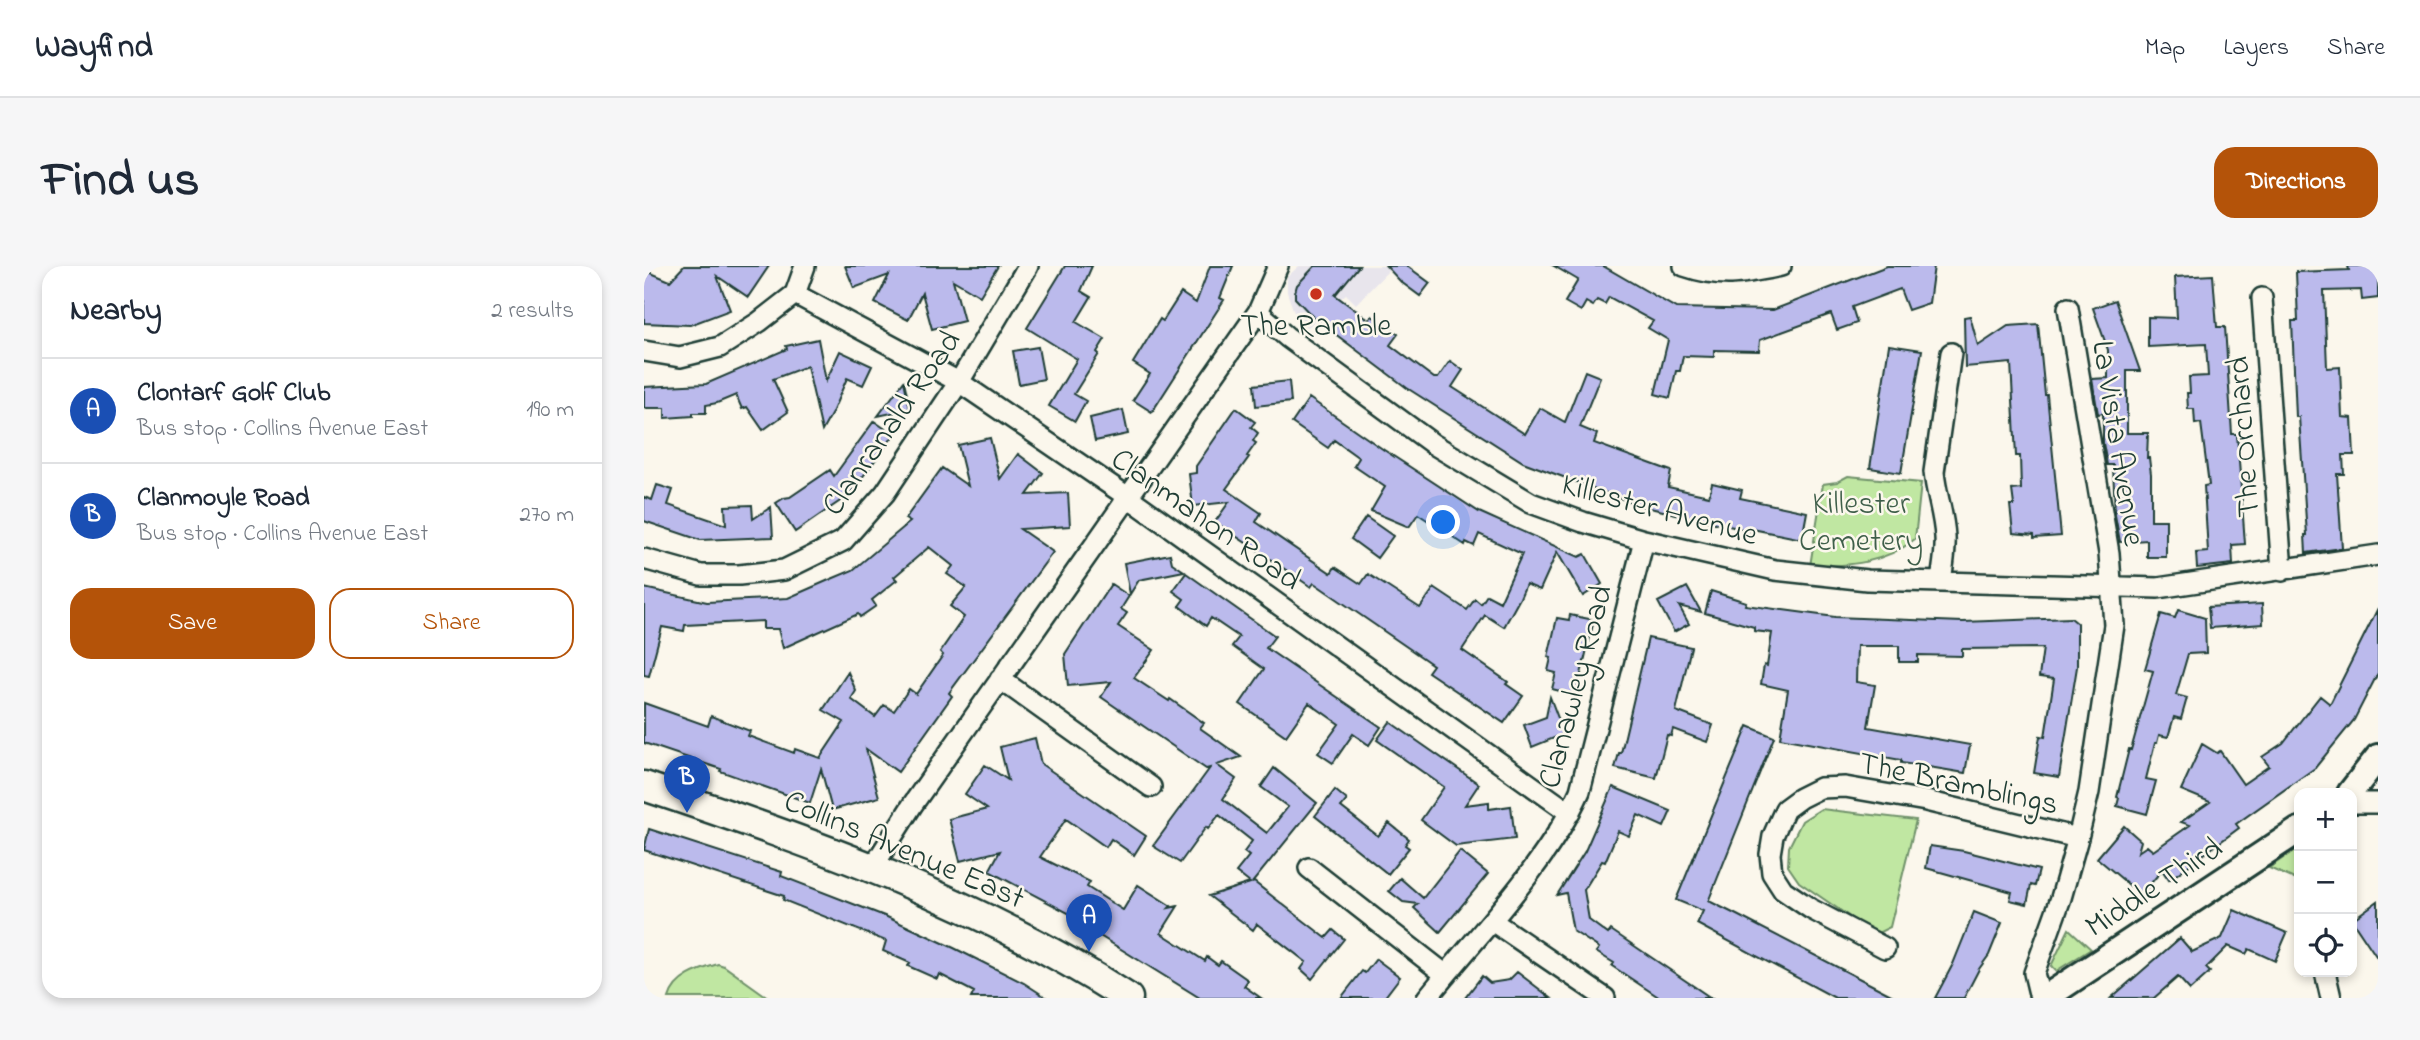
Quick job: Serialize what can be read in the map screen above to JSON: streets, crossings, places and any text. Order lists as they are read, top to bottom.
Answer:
{
  "streets": {
    "main road": ["Collins Avenue East"],
    "street": [
      "Clanranald Road",
      "The Orchard",
      "La Vista Avenue",
      "Killester Avenue",
      "Clanmahon Road",
      "Clanawley Road",
      "The Bramblings",
      "Middle Third"
    ]
  },
  "crossings": [
    ["Clanranald Road", "Clanmahon Road"],
    ["La Vista Avenue", "Killester Avenue"],
    ["Killester Avenue", "Clanawley Road"],
    ["Clanmahon Road", "Clanawley Road"]
  ],
  "parks": ["Killester Cemetery"],
  "places": ["The Ramble"],
  "page": {
    "header": "Wayfind",
    "nav": ["Map", "Layers", "Share"],
    "title": "Find us",
    "buttons": [
      "Directions",
      ["Save", "Share"]
    ],
    "heading": ["Nearby", "2 results"],
    "list": [
      {
        "mark": "A",
        "name": "Clontarf Golf Club",
        "note": "Bus stop · Collins Avenue East",
        "value": "190 m"
      },
      {
        "mark": "B",
        "name": "Clanmoyle Road",
        "note": "Bus stop · Collins Avenue East",
        "value": "270 m"
      }
    ],
    "pins": ["B", "A"],
    "map_buttons": ["+", "−"]
  }
}
